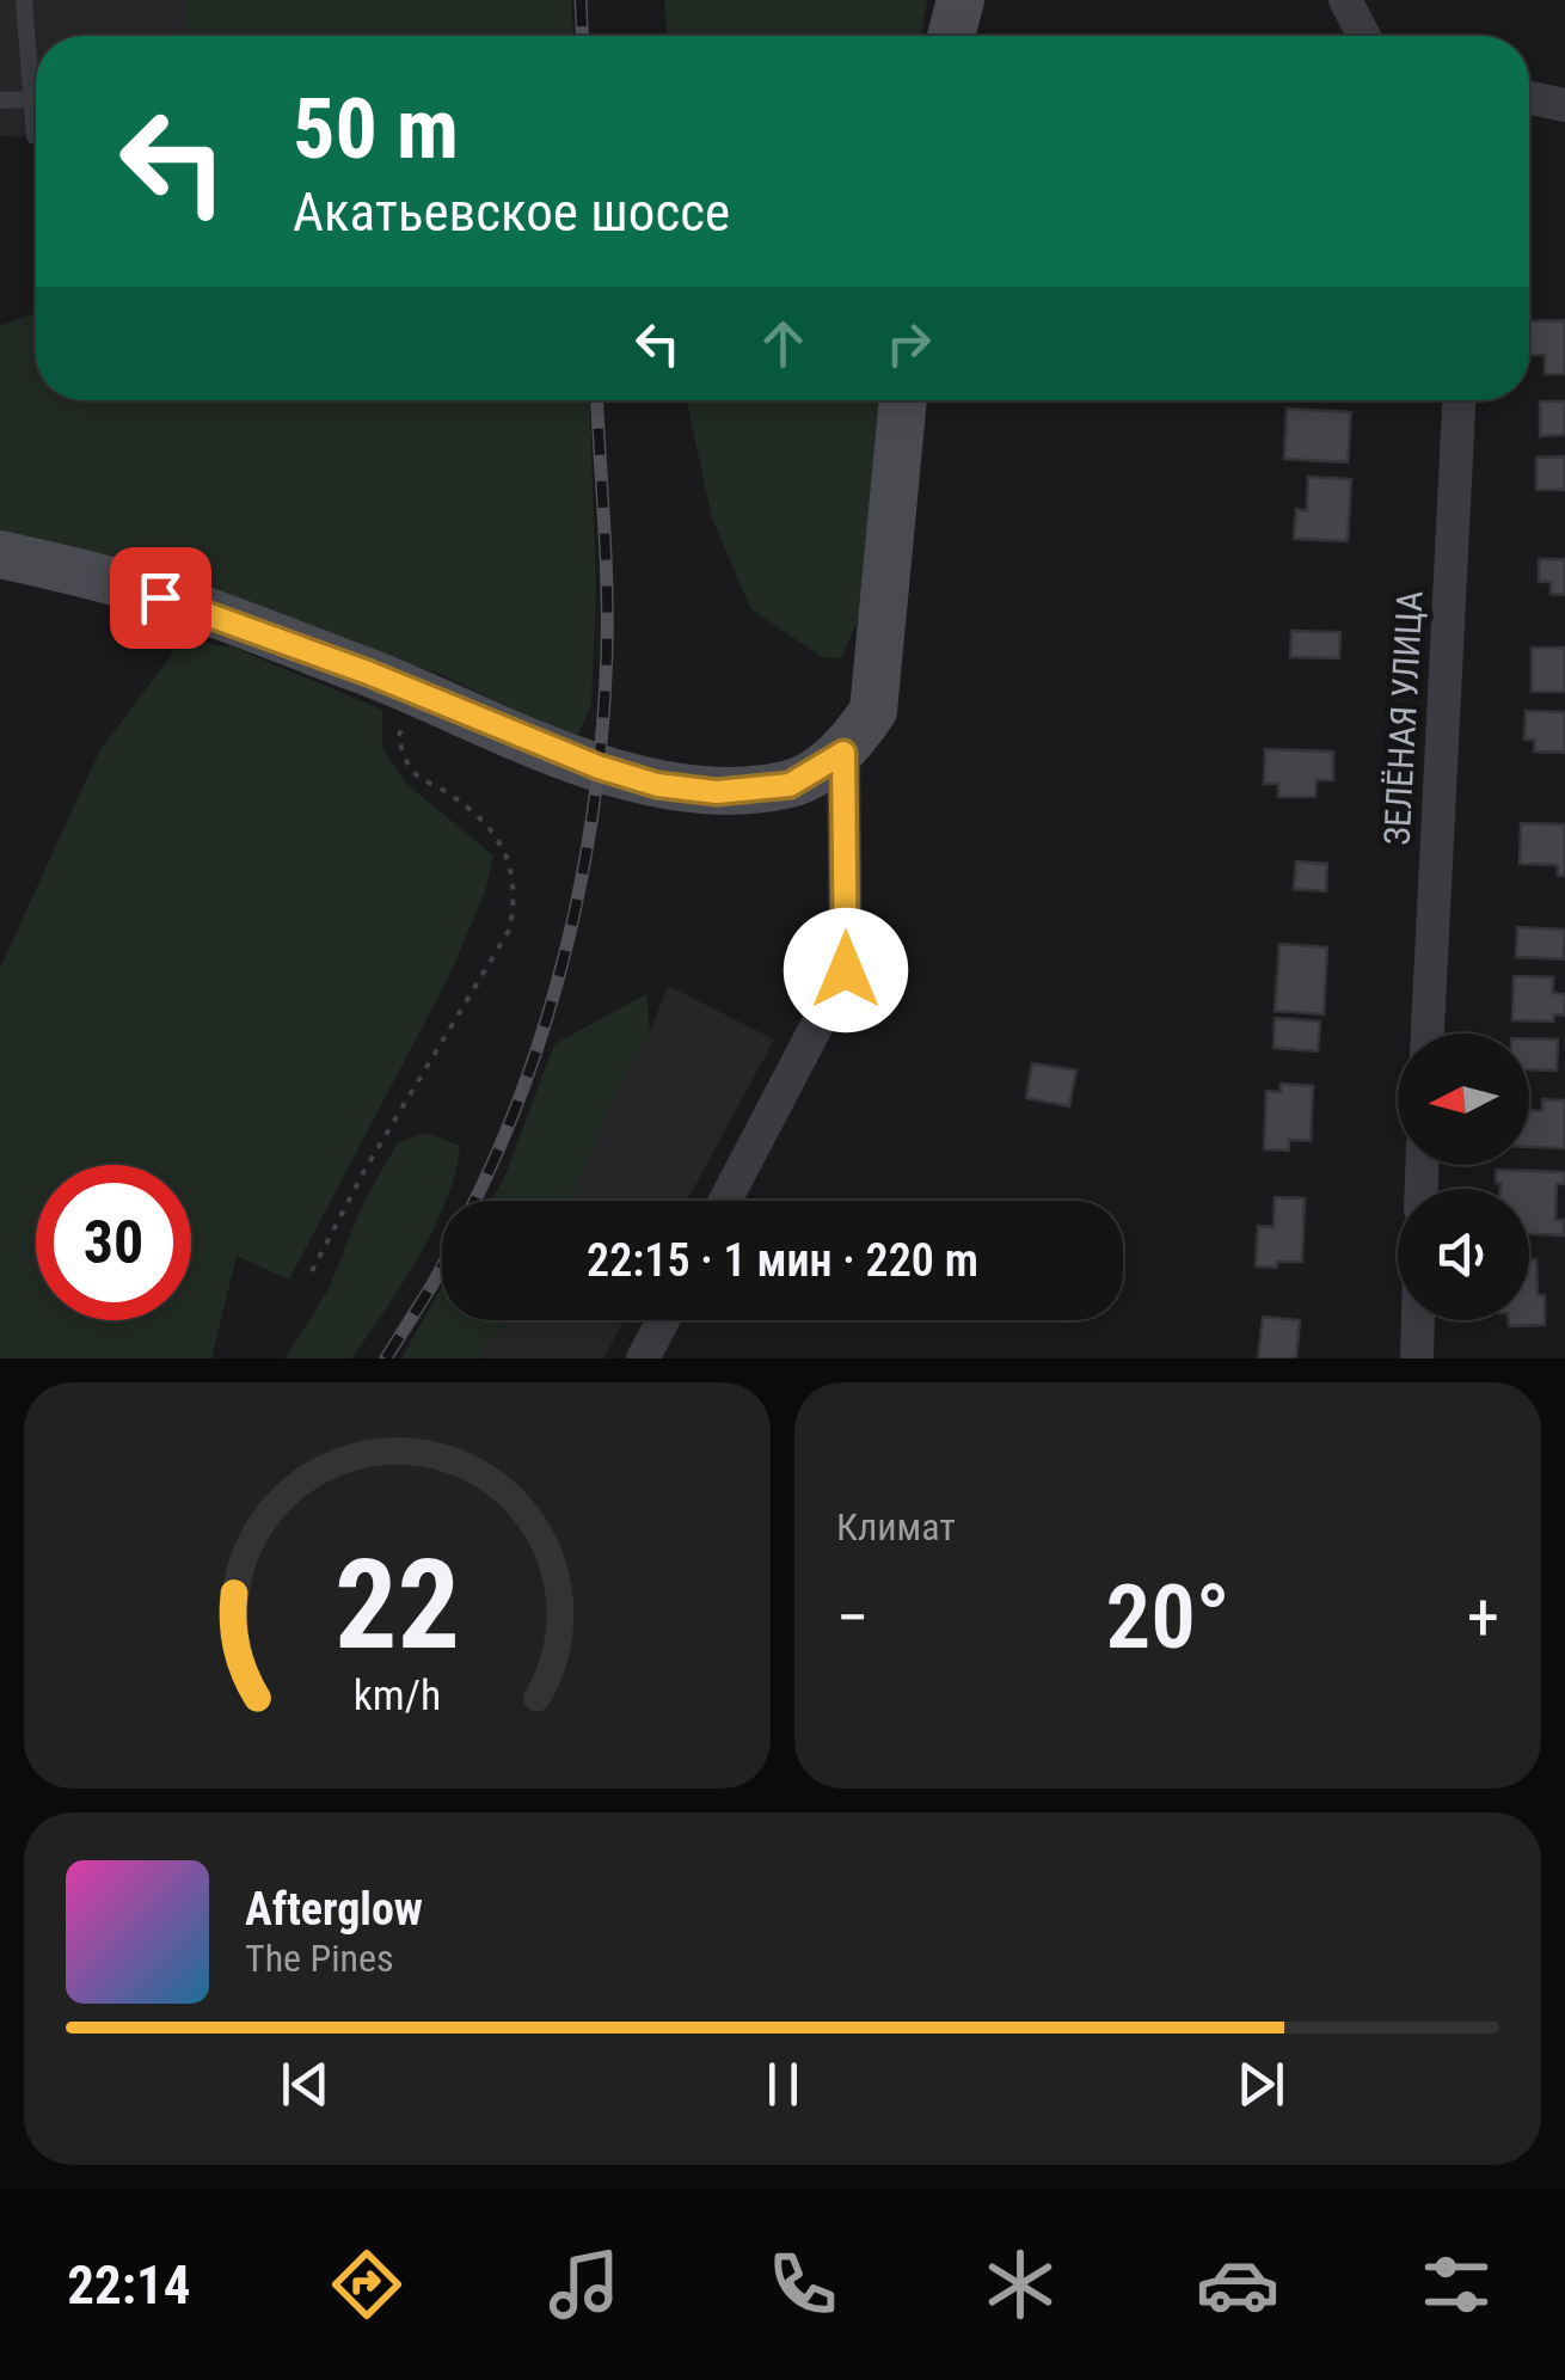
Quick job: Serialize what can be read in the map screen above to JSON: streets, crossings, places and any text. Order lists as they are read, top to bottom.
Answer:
{
  "streets": {
    "street": ["ЗЕЛЁНАЯ УЛИЦА"]
  },
  "north": "left",
  "page": {
    "turn": ["50 m", "Акатьевское шоссе"],
    "limit": "30",
    "trip": "22:15 · 1 мин · 220 m",
    "tile": "Климат",
    "heat": ["−", "20°", "+"],
    "song": ["Afterglow", "The Pines"],
    "tabs": "22:14",
    "gauge": ["22", "km/h"]
  }
}
